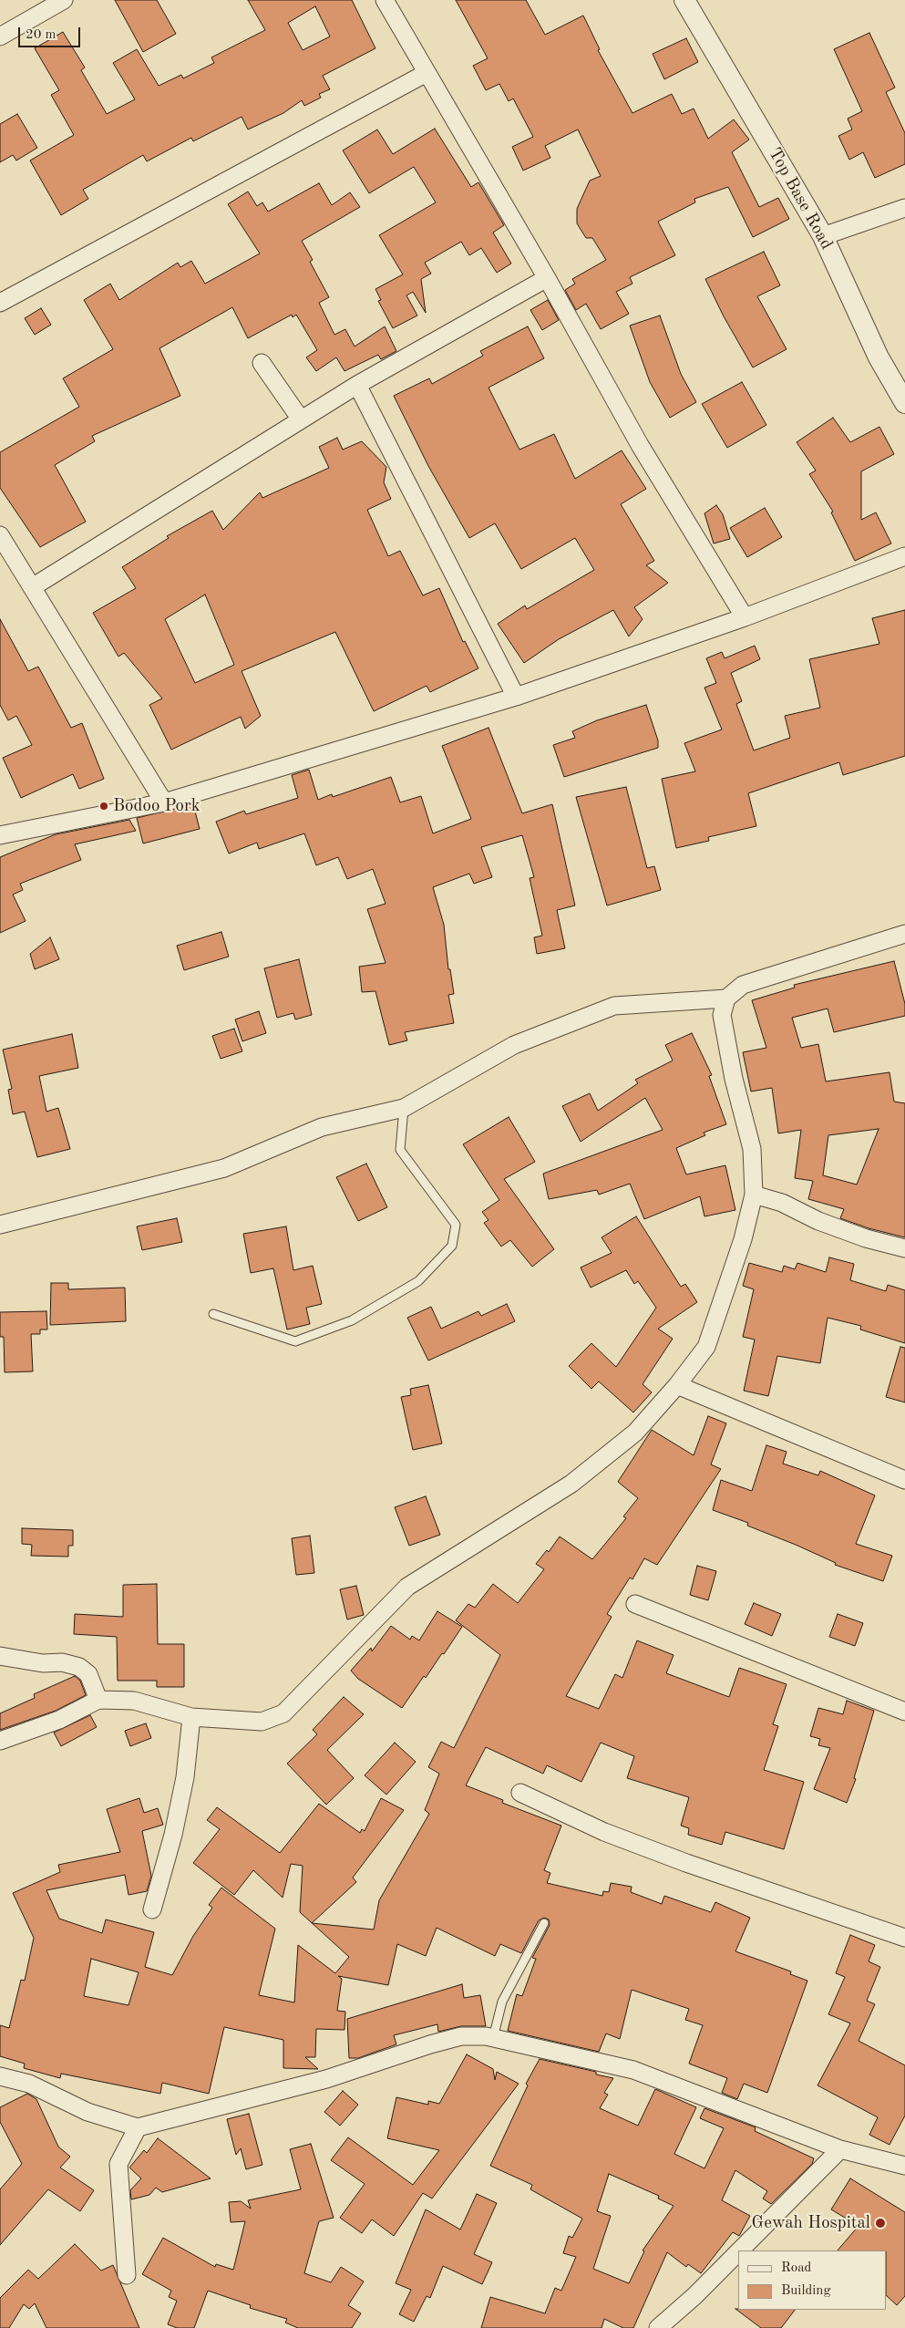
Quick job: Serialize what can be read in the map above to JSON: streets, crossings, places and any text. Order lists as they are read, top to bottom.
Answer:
{
  "streets": {
    "street": ["Top Base Road"]
  },
  "places": ["Bodoo Pork", "Gewah Hospital"],
  "legend": ["Road", "Building"],
  "scale_bar": "20 m"
}
